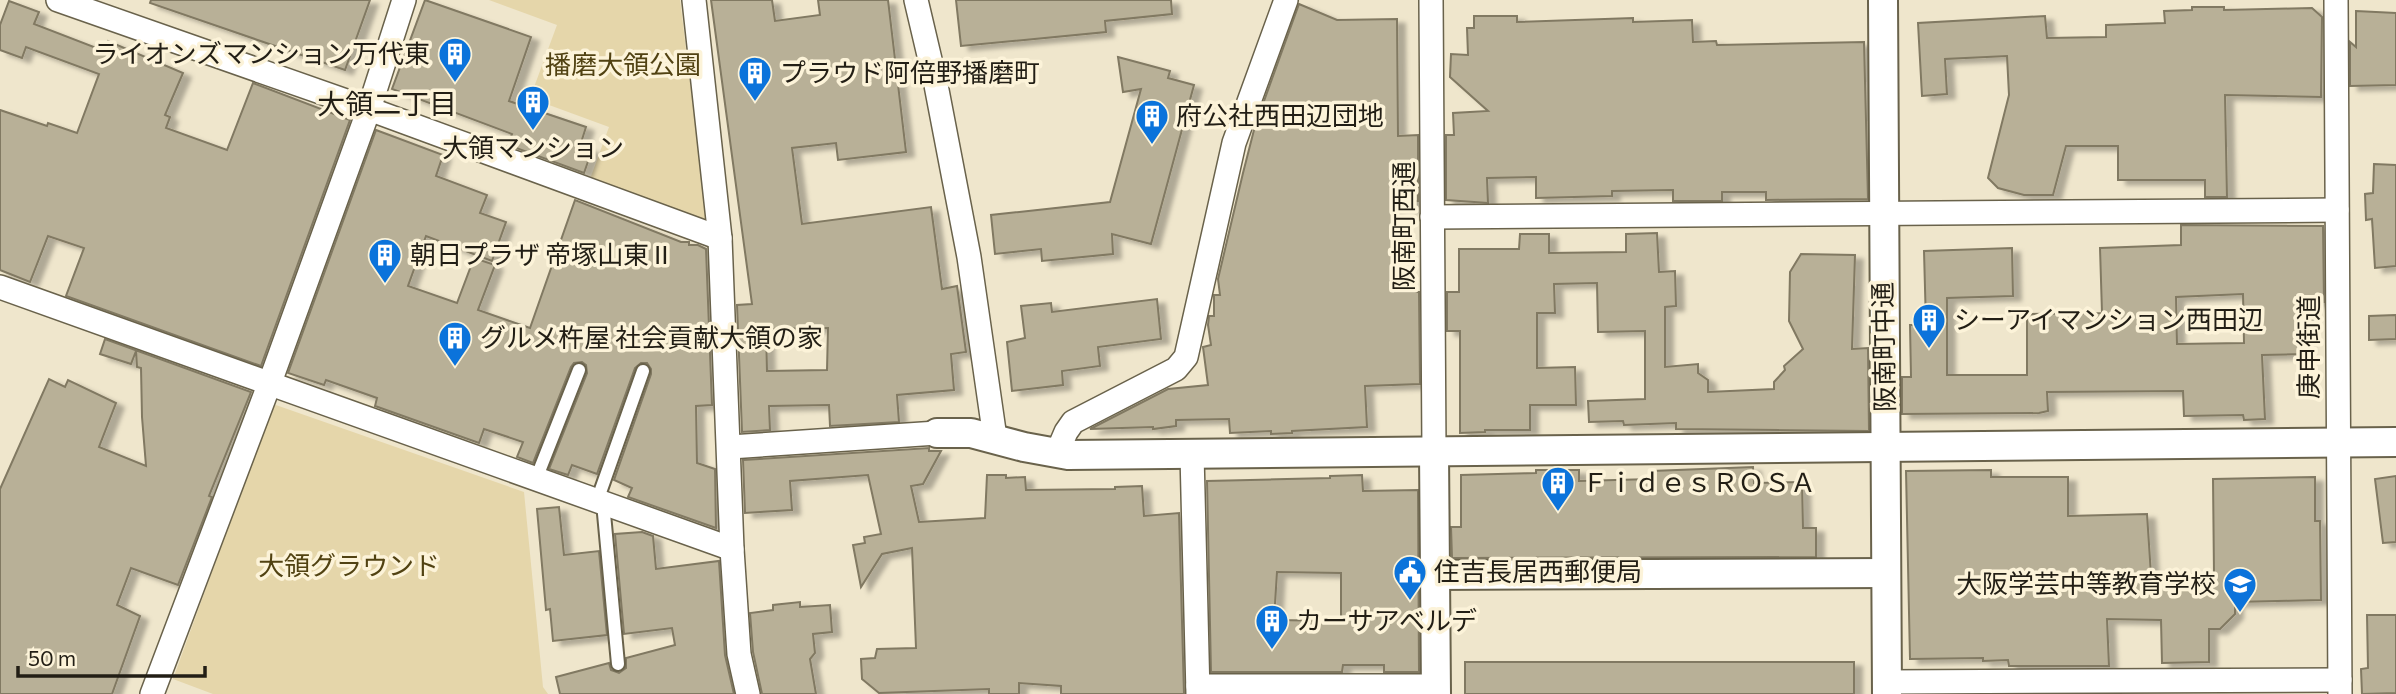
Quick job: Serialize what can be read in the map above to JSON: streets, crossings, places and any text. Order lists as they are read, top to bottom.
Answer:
{
  "streets": {
    "street": ["阪南町西通", "阪南町中通", "庚申街道"]
  },
  "districts": ["大領二丁目"],
  "parks": ["播磨大領公園", "大領グラウンド"],
  "places": {
    "building": [
      "ライオンズマンション万代東",
      "プラウド阿倍野播磨町",
      "大領マンション",
      "府公社西田辺団地",
      "朝日プラザ 帝塚山東 II",
      "シーアイマンション西田辺",
      "グルメ杵屋 社会貢献大領の家",
      "ＦｉｄｅｓＲＯＳＡ",
      "カーサアベルデ"
    ],
    "public building": ["住吉長居西郵便局"],
    "school or university": ["大阪学芸中等教育学校"]
  },
  "scale_bar": "50 m"
}
